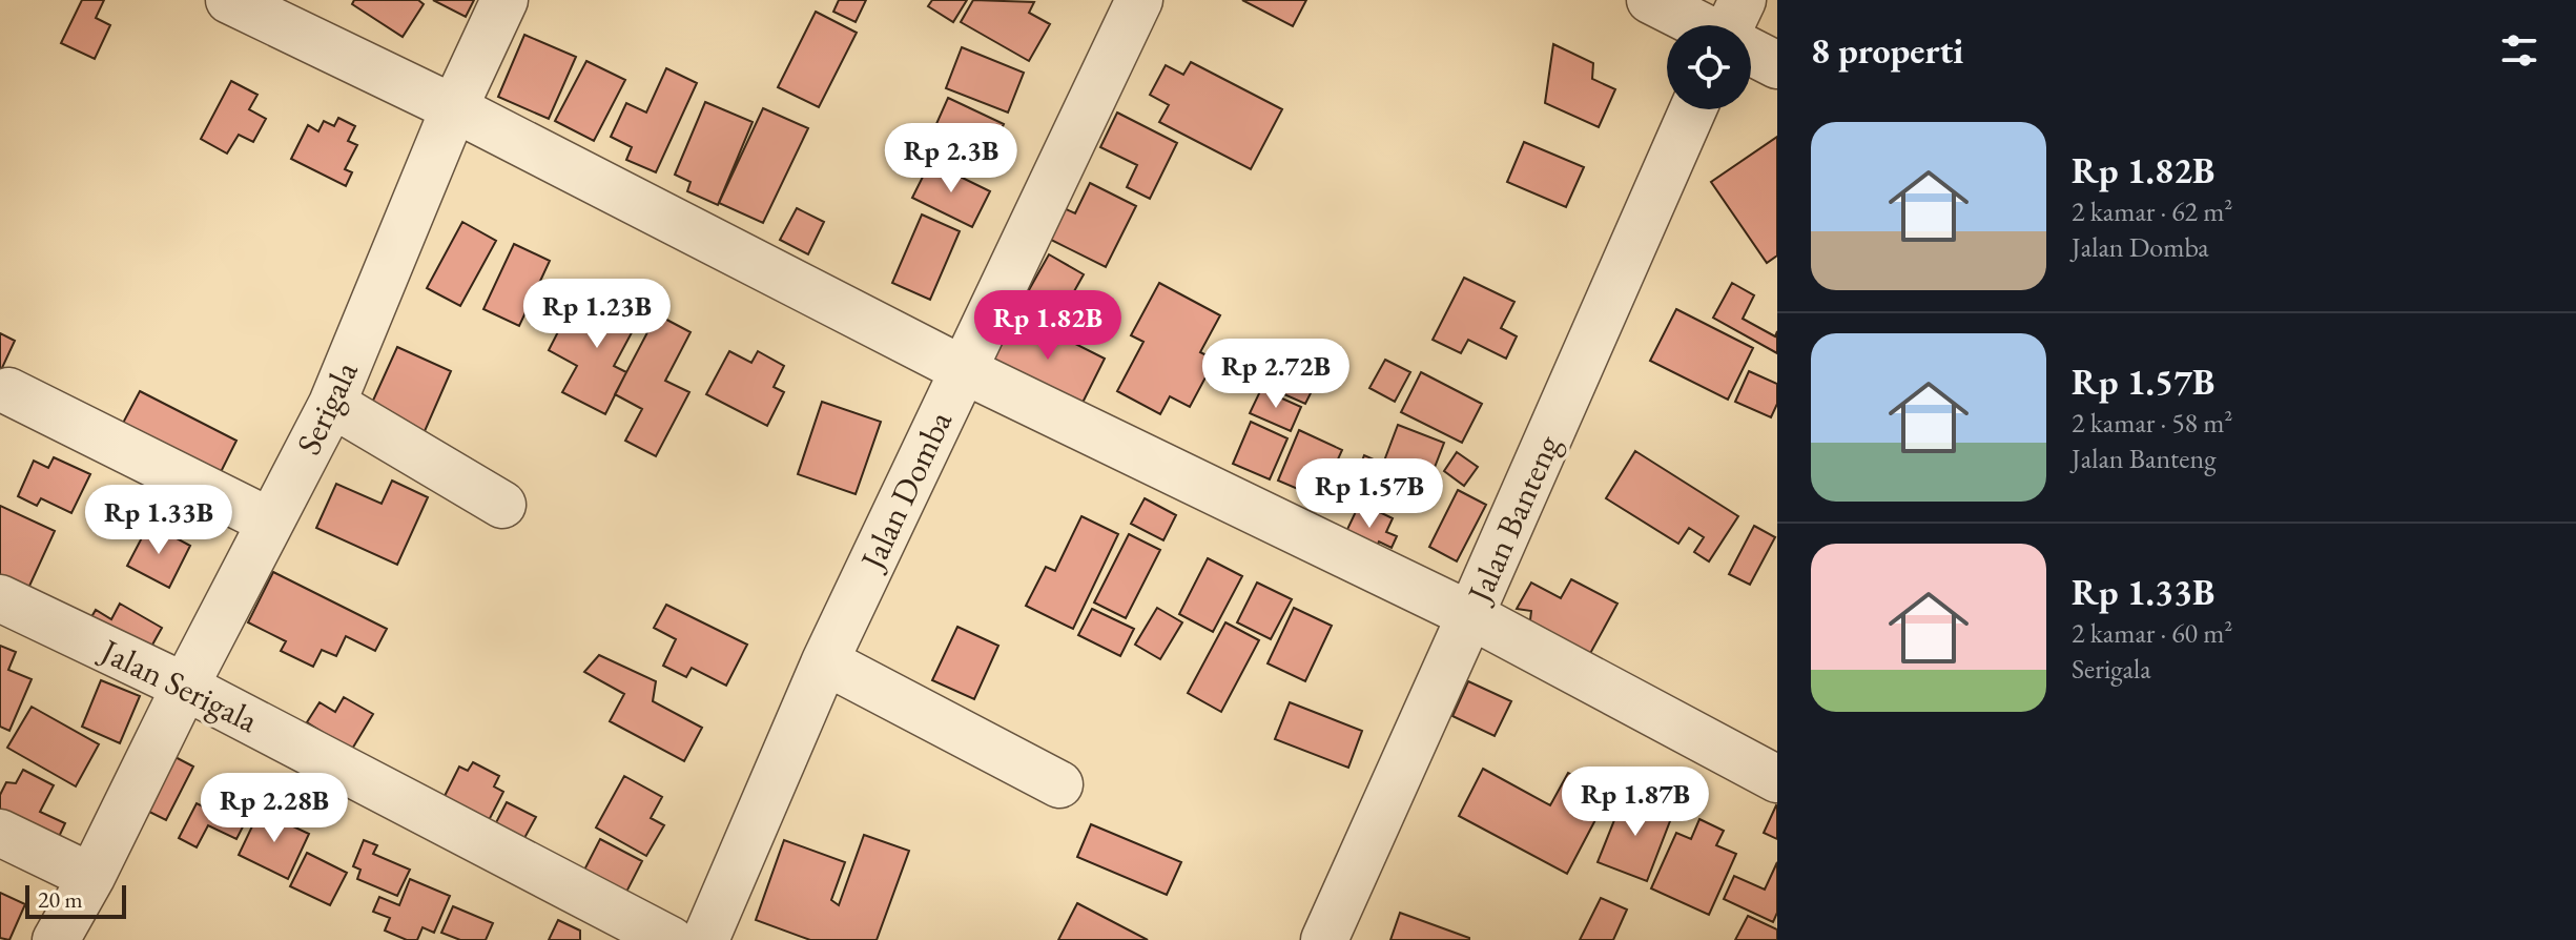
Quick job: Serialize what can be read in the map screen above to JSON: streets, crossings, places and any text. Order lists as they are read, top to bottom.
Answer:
{
  "streets": {
    "street": [
      "Serigala",
      "Jalan Domba",
      "Jalan Banteng",
      "Jalan Serigala"
    ]
  },
  "crossings": [
    ["Serigala", "Jalan Serigala"]
  ],
  "scale_bar": "20 m",
  "page": {
    "heading": "8 properti",
    "list": [
      {
        "name": "Rp 1.82B",
        "note": "2 kamar · 62 m² · Jalan Domba"
      },
      {
        "name": "Rp 1.57B",
        "note": "2 kamar · 58 m² · Jalan Banteng"
      },
      {
        "name": "Rp 1.33B",
        "note": "2 kamar · 60 m² · Serigala"
      }
    ],
    "price": [
      "Rp 2.3B",
      "Rp 1.23B",
      "Rp 1.82B",
      "Rp 2.72B",
      "Rp 1.57B",
      "Rp 1.33B",
      "Rp 1.87B",
      "Rp 2.28B"
    ],
    "scale": "20 m"
  }
}
